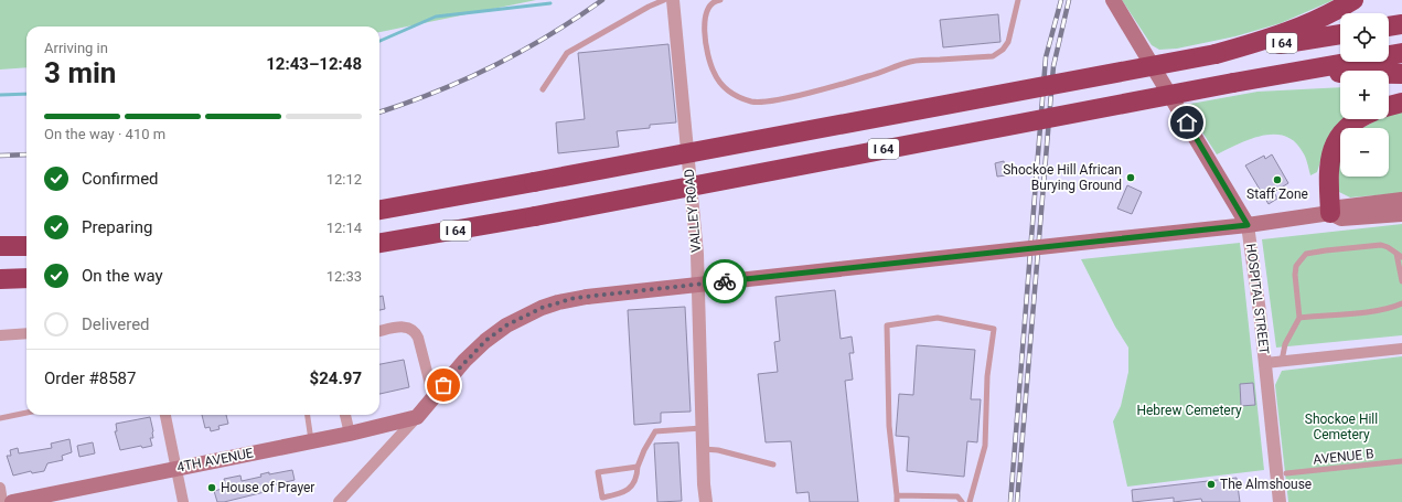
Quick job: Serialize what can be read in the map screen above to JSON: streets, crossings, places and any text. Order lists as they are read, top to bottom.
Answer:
{
  "streets": {
    "highway": ["I 64"],
    "main road": ["HOSPITAL STREET", "4TH AVENUE"],
    "street": ["VALLEY ROAD"],
    "lane": ["AVENUE B"]
  },
  "parks": ["Hebrew Cemetery", "Shockoe Hill Cemetery"],
  "places": [
    "Shockoe Hill African Burying Ground",
    "Staff Zone",
    "The Almshouse",
    "House of Prayer"
  ],
  "page": {
    "map_buttons": ["+", "−"],
    "heading": ["3 min", "Arriving in", "12:43–12:48"],
    "panel": ["Order #8587", "$24.97"],
    "bar": "On the way · 410 m",
    "list": [
      ["Confirmed", "12:12"],
      ["Preparing", "12:14"],
      ["On the way", "12:33"],
      "Delivered"
    ]
  }
}
